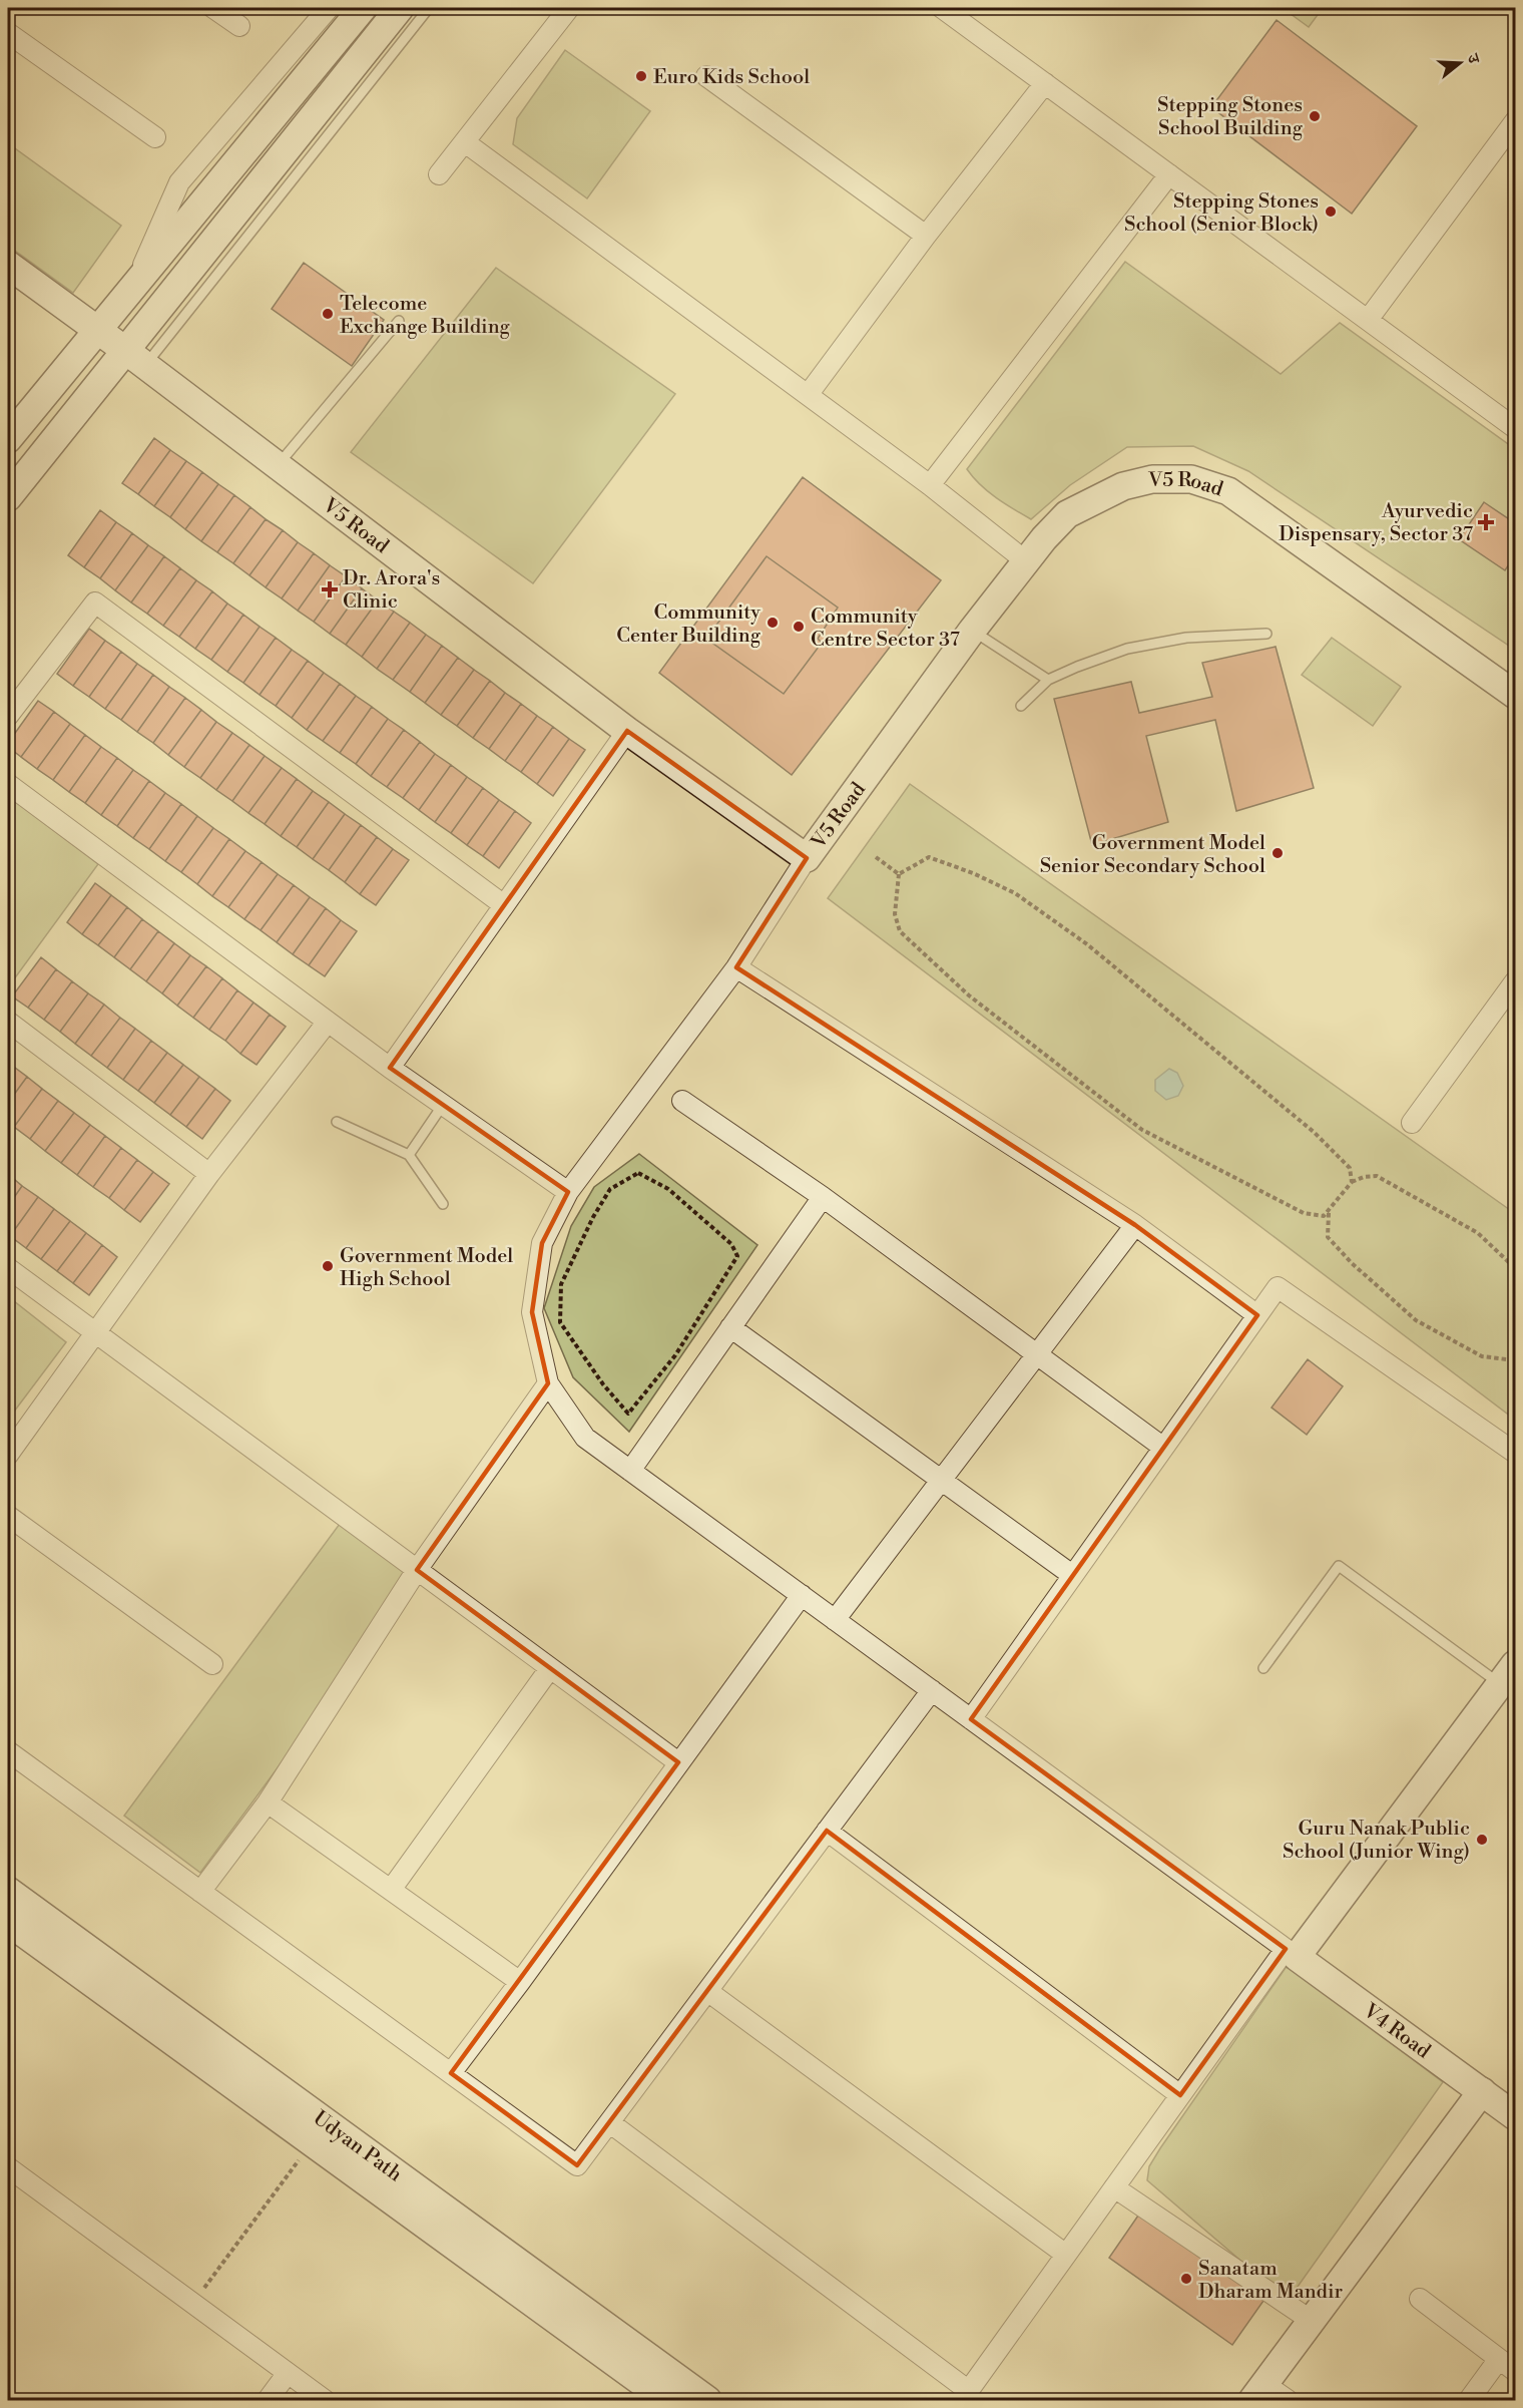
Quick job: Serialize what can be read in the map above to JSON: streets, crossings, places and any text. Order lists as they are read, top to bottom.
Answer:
{
  "streets": {
    "street": ["V5 Road", "V4 Road", "Udyan Path"]
  },
  "places": {
    "other": [
      "Euro Kids School",
      "Stepping Stones School Building",
      "Stepping Stones School (Senior Block)",
      "Telecome Exchange Building",
      "Community Center Building",
      "Community Centre Sector 37",
      "Government Model Senior Secondary School",
      "Government Model High School",
      "Guru Nanak Public School (Junior Wing)",
      "Sanatam Dharam Mandir"
    ],
    "health": ["Ayurvedic Dispensary, Sector 37", "Dr. Arora's Clinic"]
  },
  "north": "right"
}
